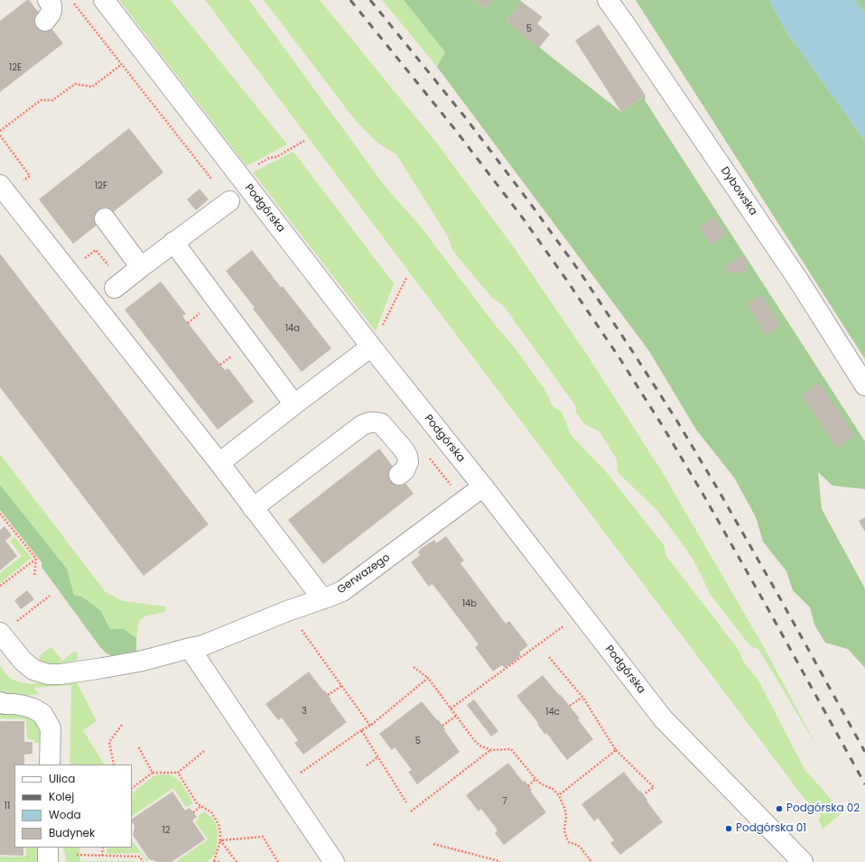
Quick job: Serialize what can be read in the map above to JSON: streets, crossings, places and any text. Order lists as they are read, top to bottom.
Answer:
{
  "streets": {
    "street": ["Dybowska", "Podgórska", "Gerwazego"]
  },
  "crossings": [
    ["Podgórska", "Gerwazego"]
  ],
  "places": ["Podgórska 02", "Podgórska 01"],
  "house_numbers": [
    "5",
    "12E",
    "12F",
    "14a",
    "14b",
    "3",
    "14c",
    "5",
    "7",
    "11",
    "12"
  ],
  "legend": [
    "Ulica",
    "Kolej",
    "Woda",
    "Budynek"
  ]
}
